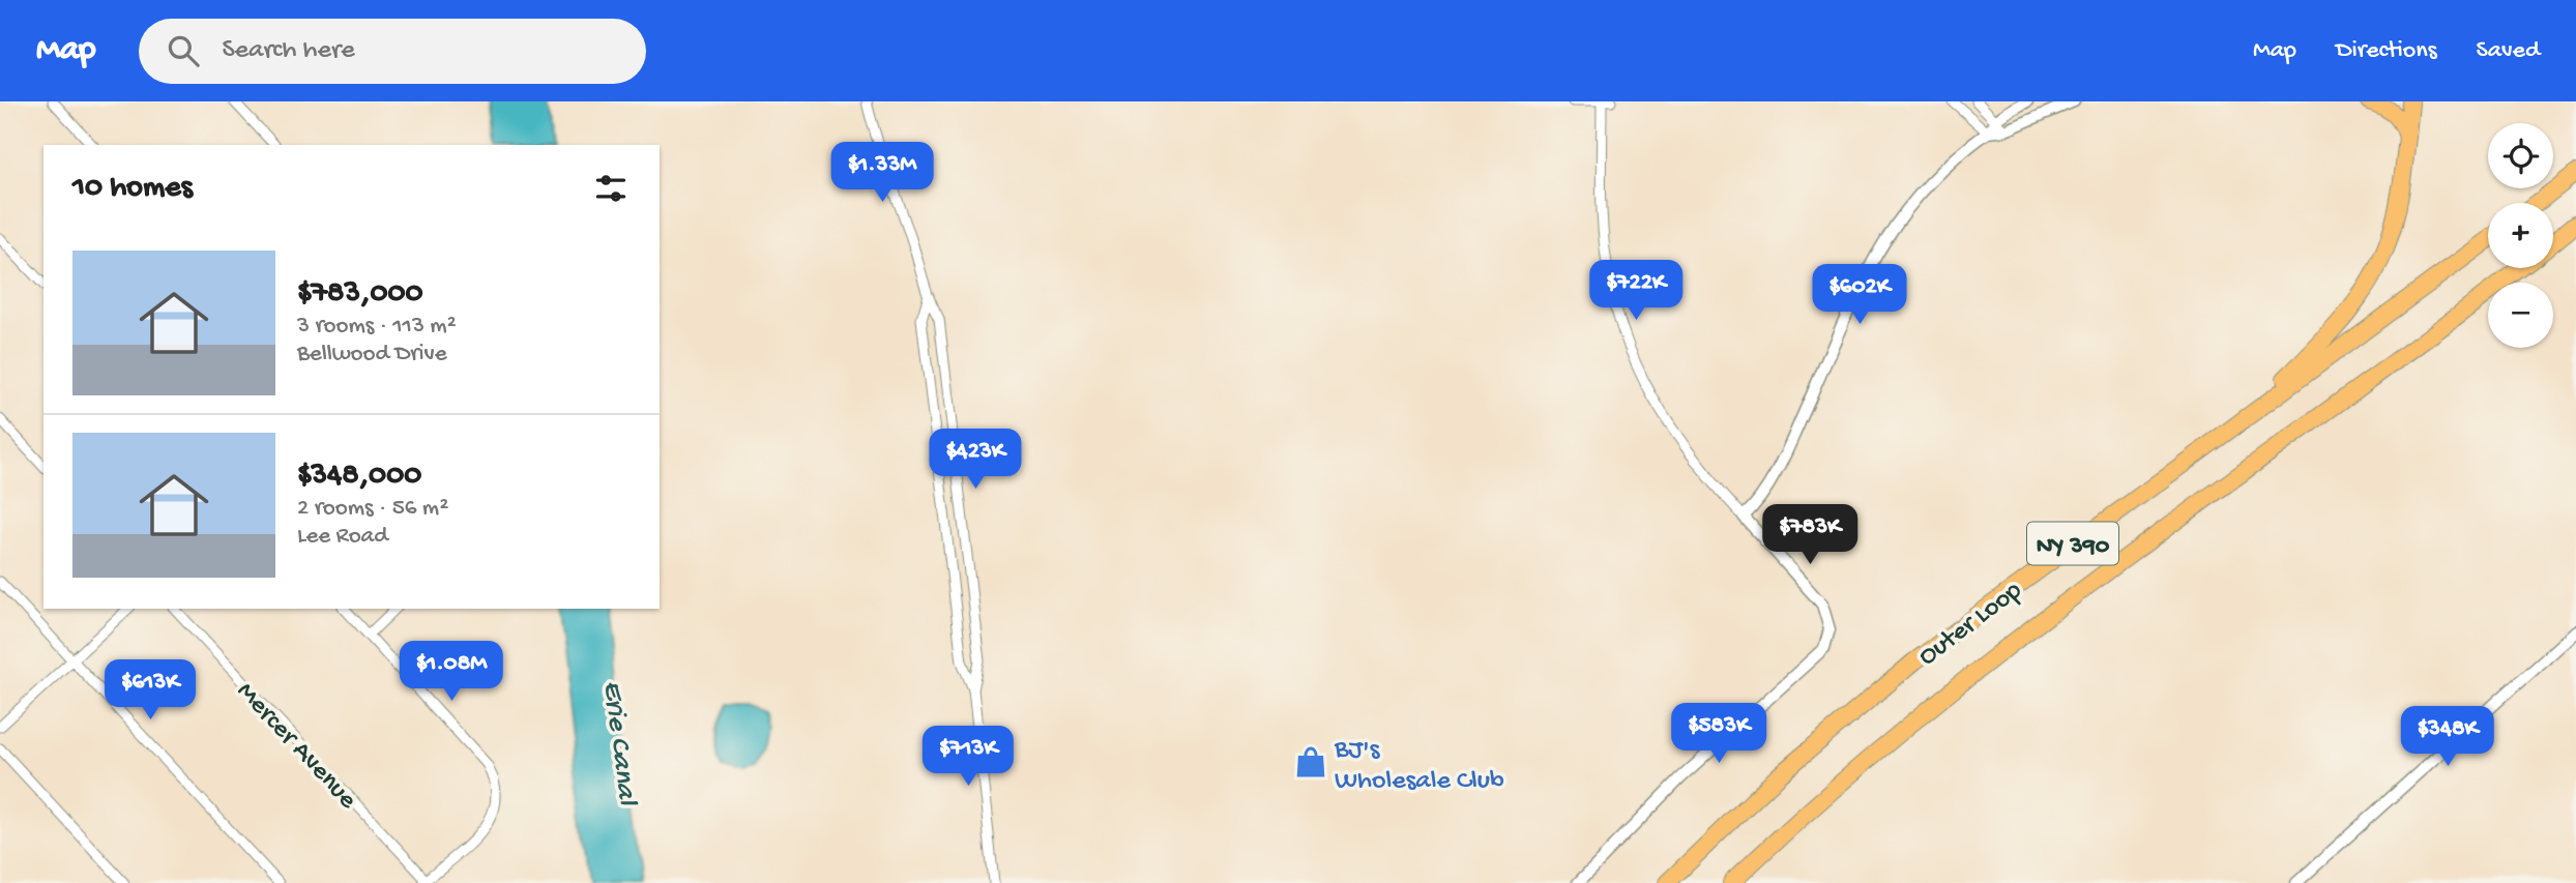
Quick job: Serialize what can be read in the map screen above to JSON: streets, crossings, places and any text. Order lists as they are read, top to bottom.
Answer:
{
  "streets": {
    "highway": ["NY 390", "Outer Loop"],
    "street": ["Mercer Avenue"]
  },
  "water": ["Erie Canal"],
  "places": {
    "shop": ["BJ's Wholesale Club"]
  },
  "page": {
    "header": "Map",
    "search": "Search here",
    "nav": ["Map", "Directions", "Saved"],
    "map_buttons": ["+", "−"],
    "price": [
      "$1.33M",
      "$722K",
      "$602K",
      "$423K",
      "$783K",
      "$1.08M",
      "$613K",
      "$583K",
      "$348K",
      "$713K"
    ],
    "heading": "10 homes",
    "list": [
      {
        "name": "$783,000",
        "note": "3 rooms · 113 m² · Bellwood Drive"
      },
      {
        "name": "$348,000",
        "note": "2 rooms · 56 m² · Lee Road"
      }
    ]
  }
}
